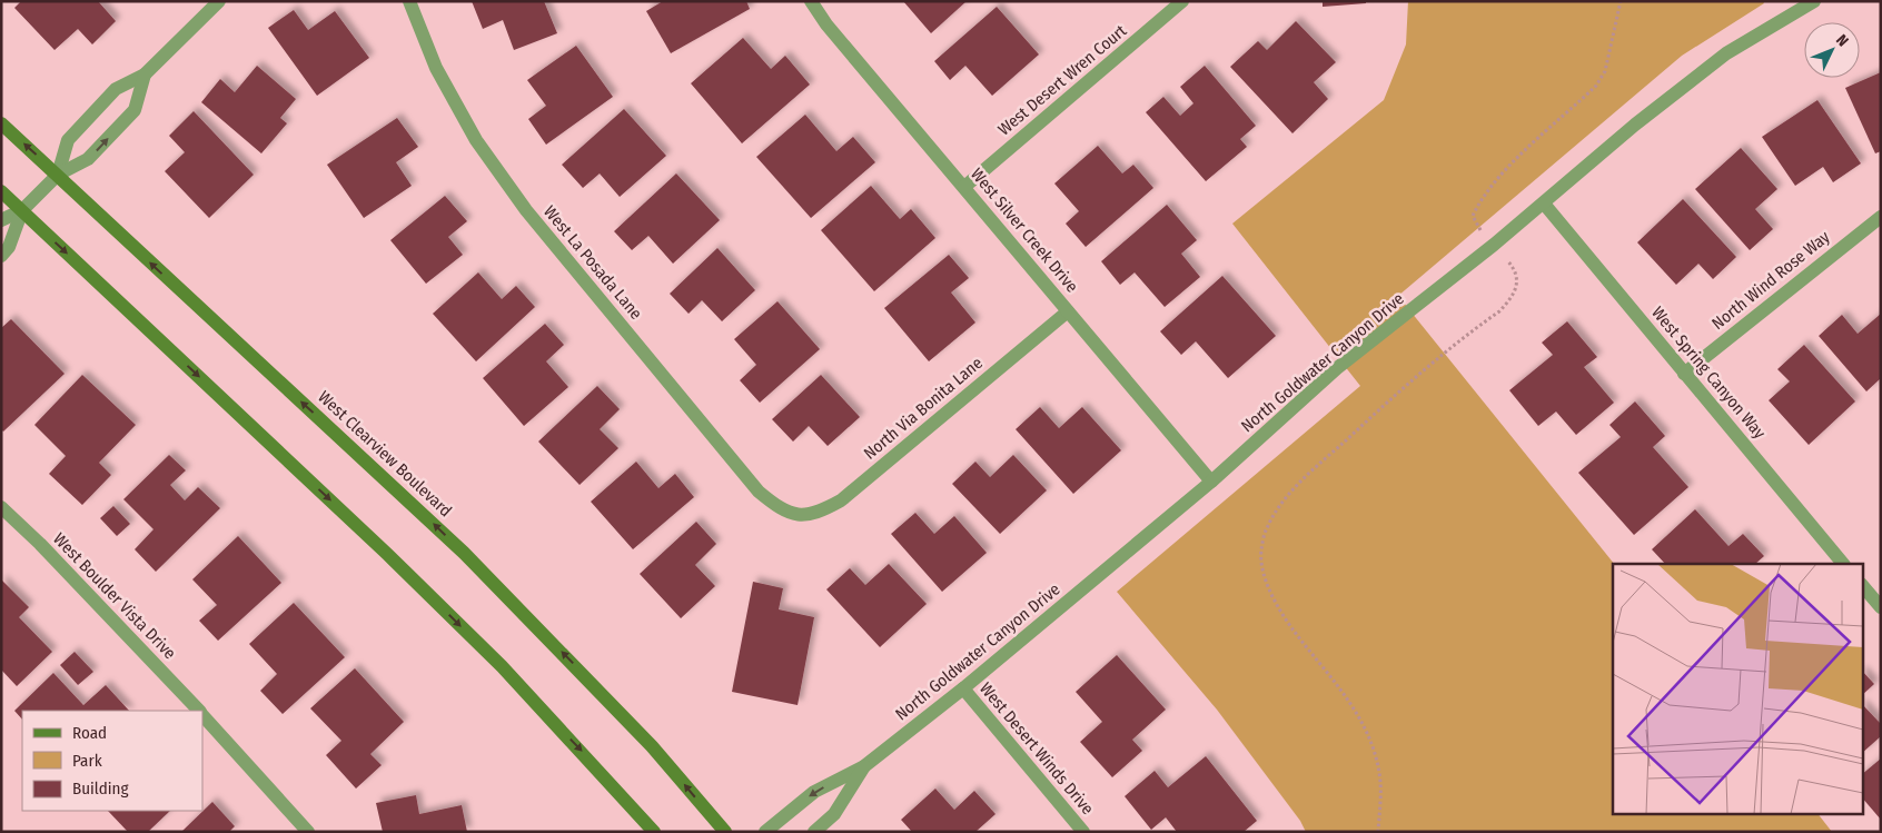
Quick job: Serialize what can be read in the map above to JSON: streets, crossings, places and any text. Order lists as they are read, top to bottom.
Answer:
{
  "streets": {
    "street": [
      "West Desert Wren Court",
      "West Silver Creek Drive",
      "West La Posada Lane",
      "North Wind Rose Way",
      "North Goldwater Canyon Drive",
      "West Spring Canyon Way",
      "North Via Bonita Lane",
      "West Clearview Boulevard",
      "West Boulder Vista Drive",
      "West Desert Winds Drive"
    ]
  },
  "crossings": [
    ["West Desert Wren Court", "West Silver Creek Drive"],
    ["West Silver Creek Drive", "North Goldwater Canyon Drive"],
    ["West Silver Creek Drive", "North Via Bonita Lane"],
    ["West La Posada Lane", "North Via Bonita Lane"],
    ["North Wind Rose Way", "West Spring Canyon Way"],
    ["North Goldwater Canyon Drive", "West Spring Canyon Way"],
    ["North Goldwater Canyon Drive", "West Desert Winds Drive"]
  ],
  "legend": ["Road", "Park", "Building"],
  "north": "top right"
}
